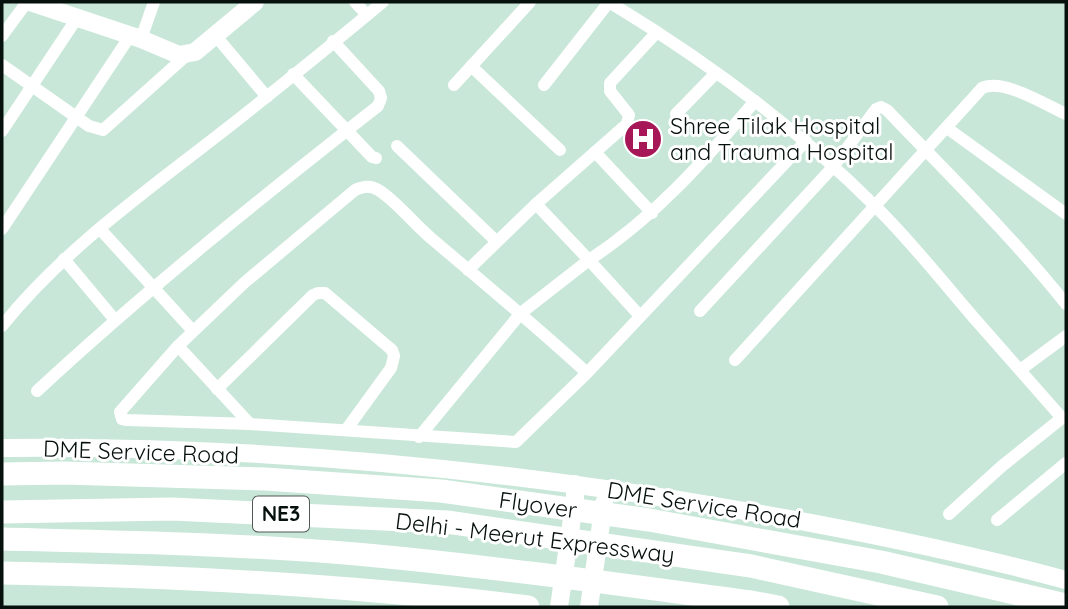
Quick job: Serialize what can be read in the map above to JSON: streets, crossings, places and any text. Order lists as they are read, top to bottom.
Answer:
{
  "streets": {
    "highway": ["Flyover", "NE3", "Delhi - Meerut Expressway"],
    "main road": ["DME Service Road"]
  },
  "places": {
    "hospital": ["Shree Tilak Hospital and Trauma Hospital"]
  }
}
